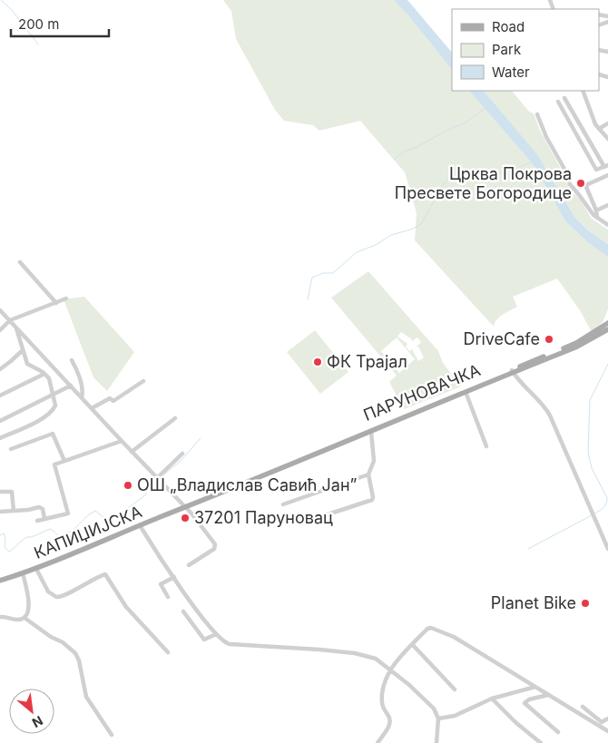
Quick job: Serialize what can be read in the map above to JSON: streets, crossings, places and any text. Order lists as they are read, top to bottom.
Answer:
{
  "streets": {
    "main road": ["ПАРУНОВАЧКА", "КАПИЏИЈСКА"]
  },
  "crossings": [
    ["ПАРУНОВАЧКА", "КАПИЏИЈСКА"]
  ],
  "places": [
    "Црква Покрова Пресвете Богородице",
    "DriveCafe",
    "ФК Трајал",
    "ОШ „Владислав Савић Јан”",
    "37201 Паруновац",
    "Planet Bike"
  ],
  "legend": ["Road", "Park", "Water"],
  "scale_bar": "200 m",
  "north": "bottom right"
}
